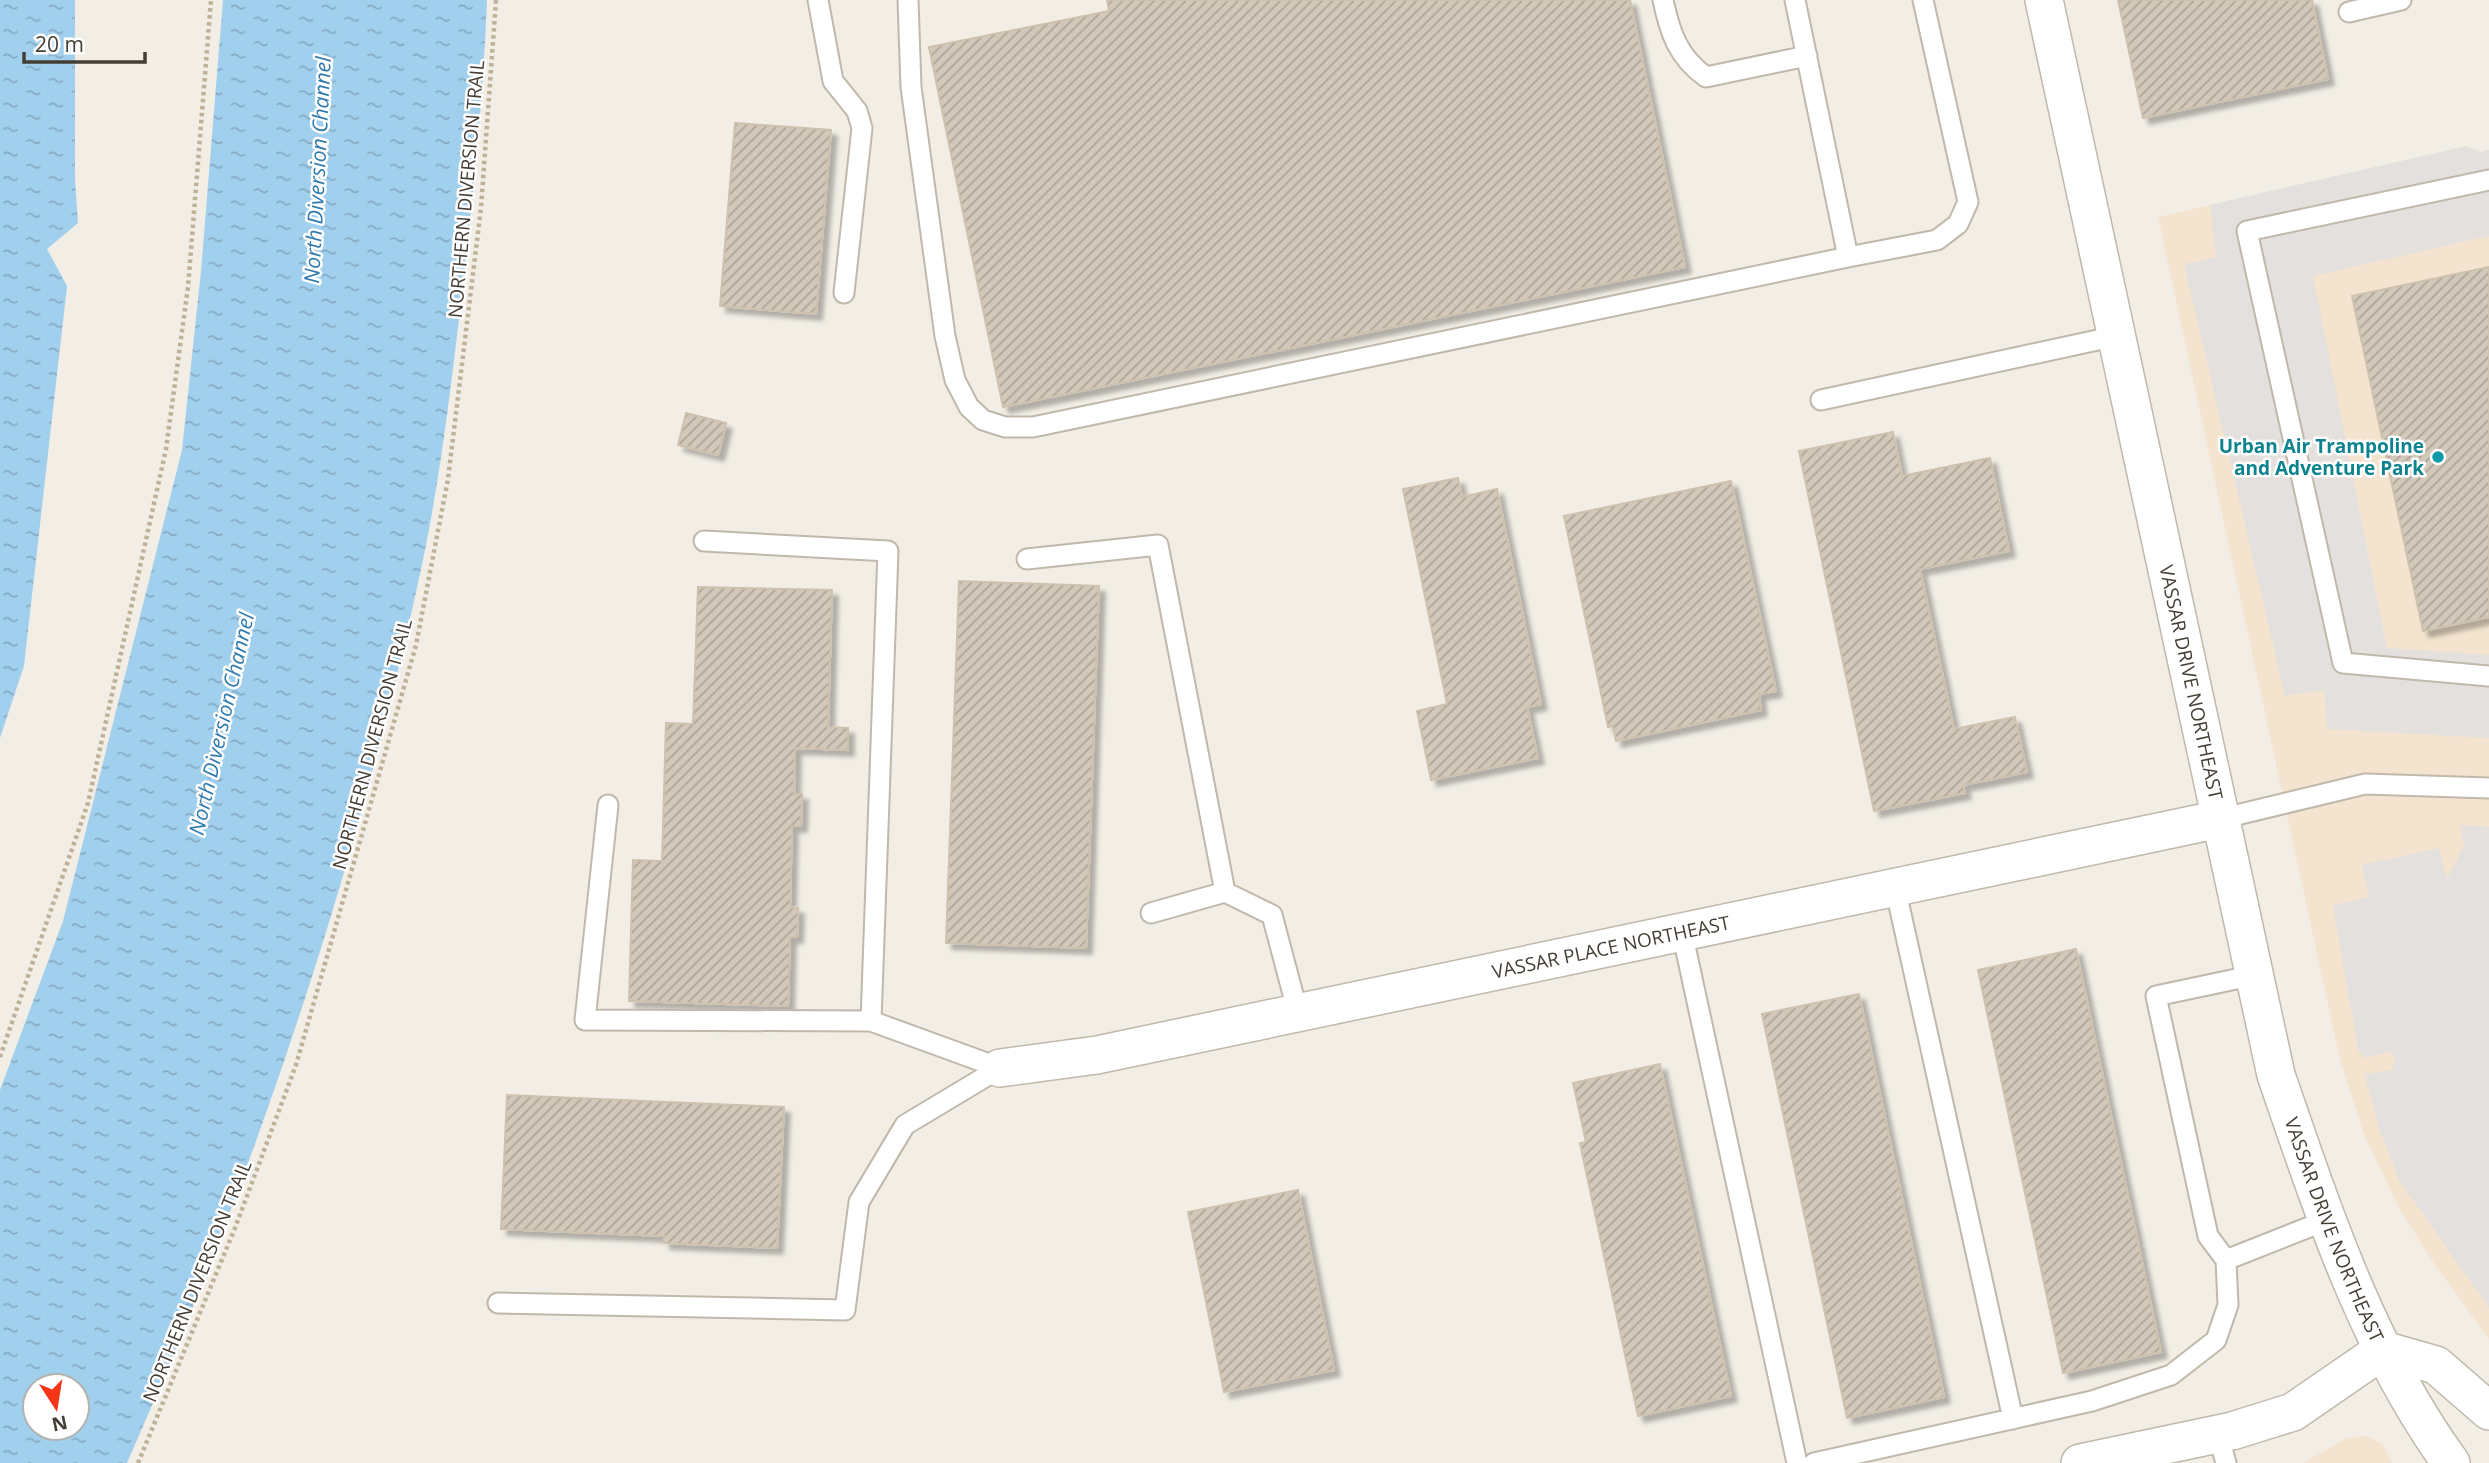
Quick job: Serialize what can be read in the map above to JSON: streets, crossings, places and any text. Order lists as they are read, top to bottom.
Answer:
{
  "streets": {
    "street": ["VASSAR DRIVE NORTHEAST", "VASSAR PLACE NORTHEAST"],
    "path": ["NORTHERN DIVERSION TRAIL"]
  },
  "crossings": [
    ["VASSAR DRIVE NORTHEAST", "VASSAR PLACE NORTHEAST"]
  ],
  "water": ["North Diversion Channel"],
  "places": ["Urban Air Trampoline and Adventure Park"],
  "scale_bar": "20 m",
  "north": "bottom"
}
